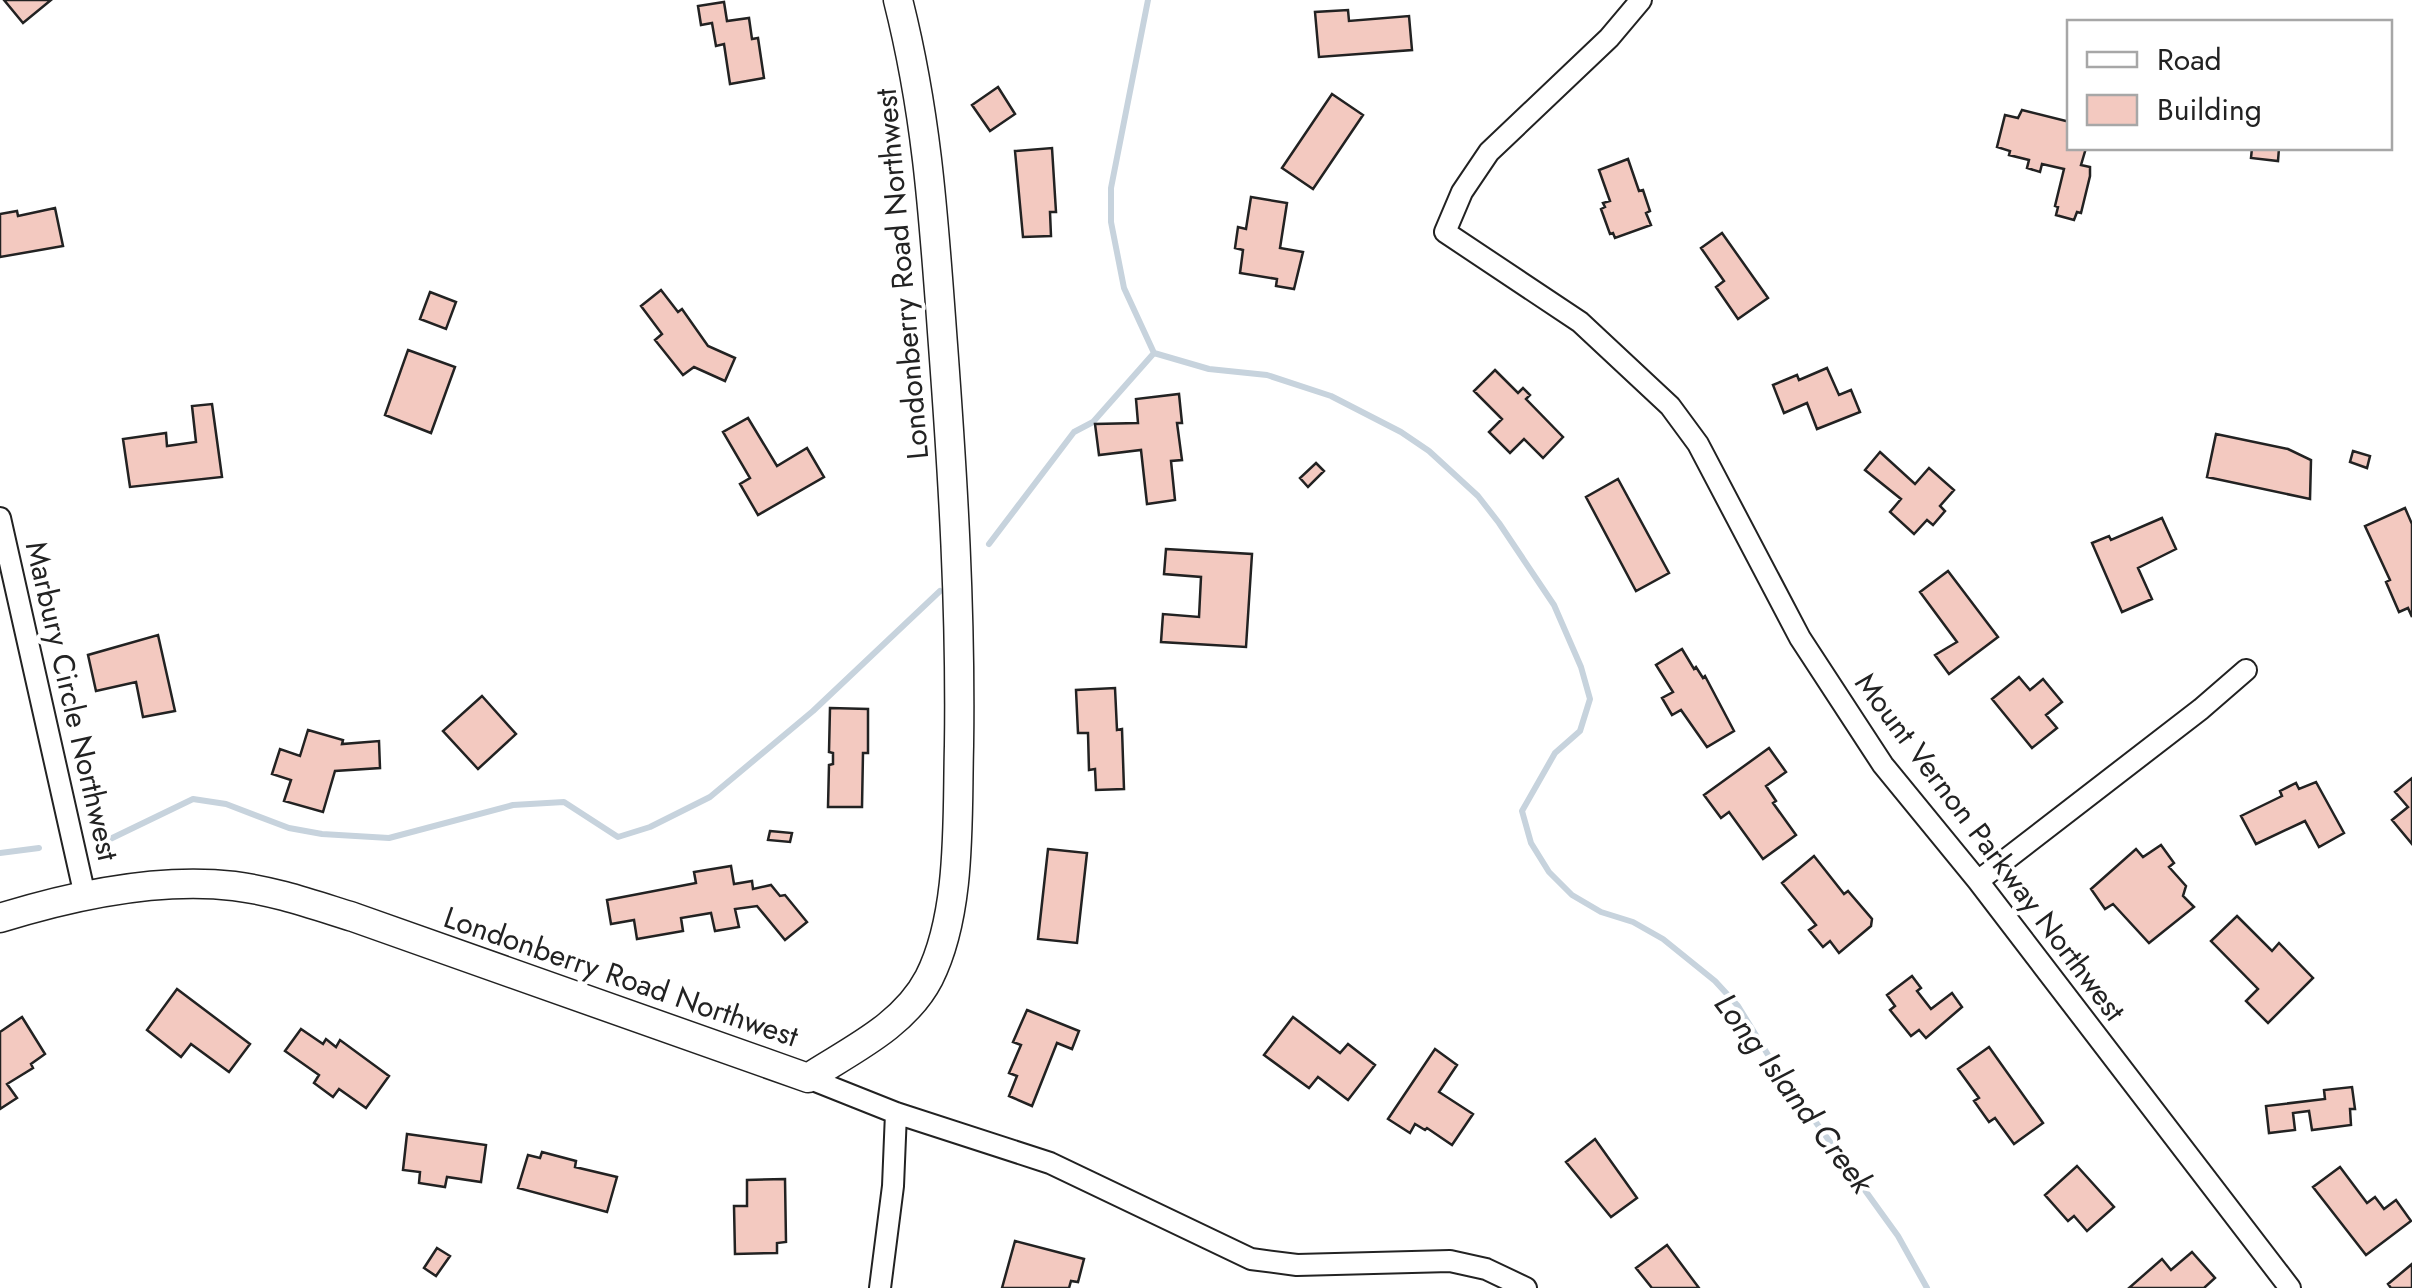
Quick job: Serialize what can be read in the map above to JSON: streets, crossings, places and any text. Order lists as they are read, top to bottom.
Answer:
{
  "streets": {
    "street": ["Londonberry Road Northwest", "Marbury Circle Northwest", "Mount Vernon Parkway Northwest"]
  },
  "crossings": [
    ["Londonberry Road Northwest", "Marbury Circle Northwest"]
  ],
  "water": ["Long Island Creek"],
  "legend": ["Road", "Building"]
}
